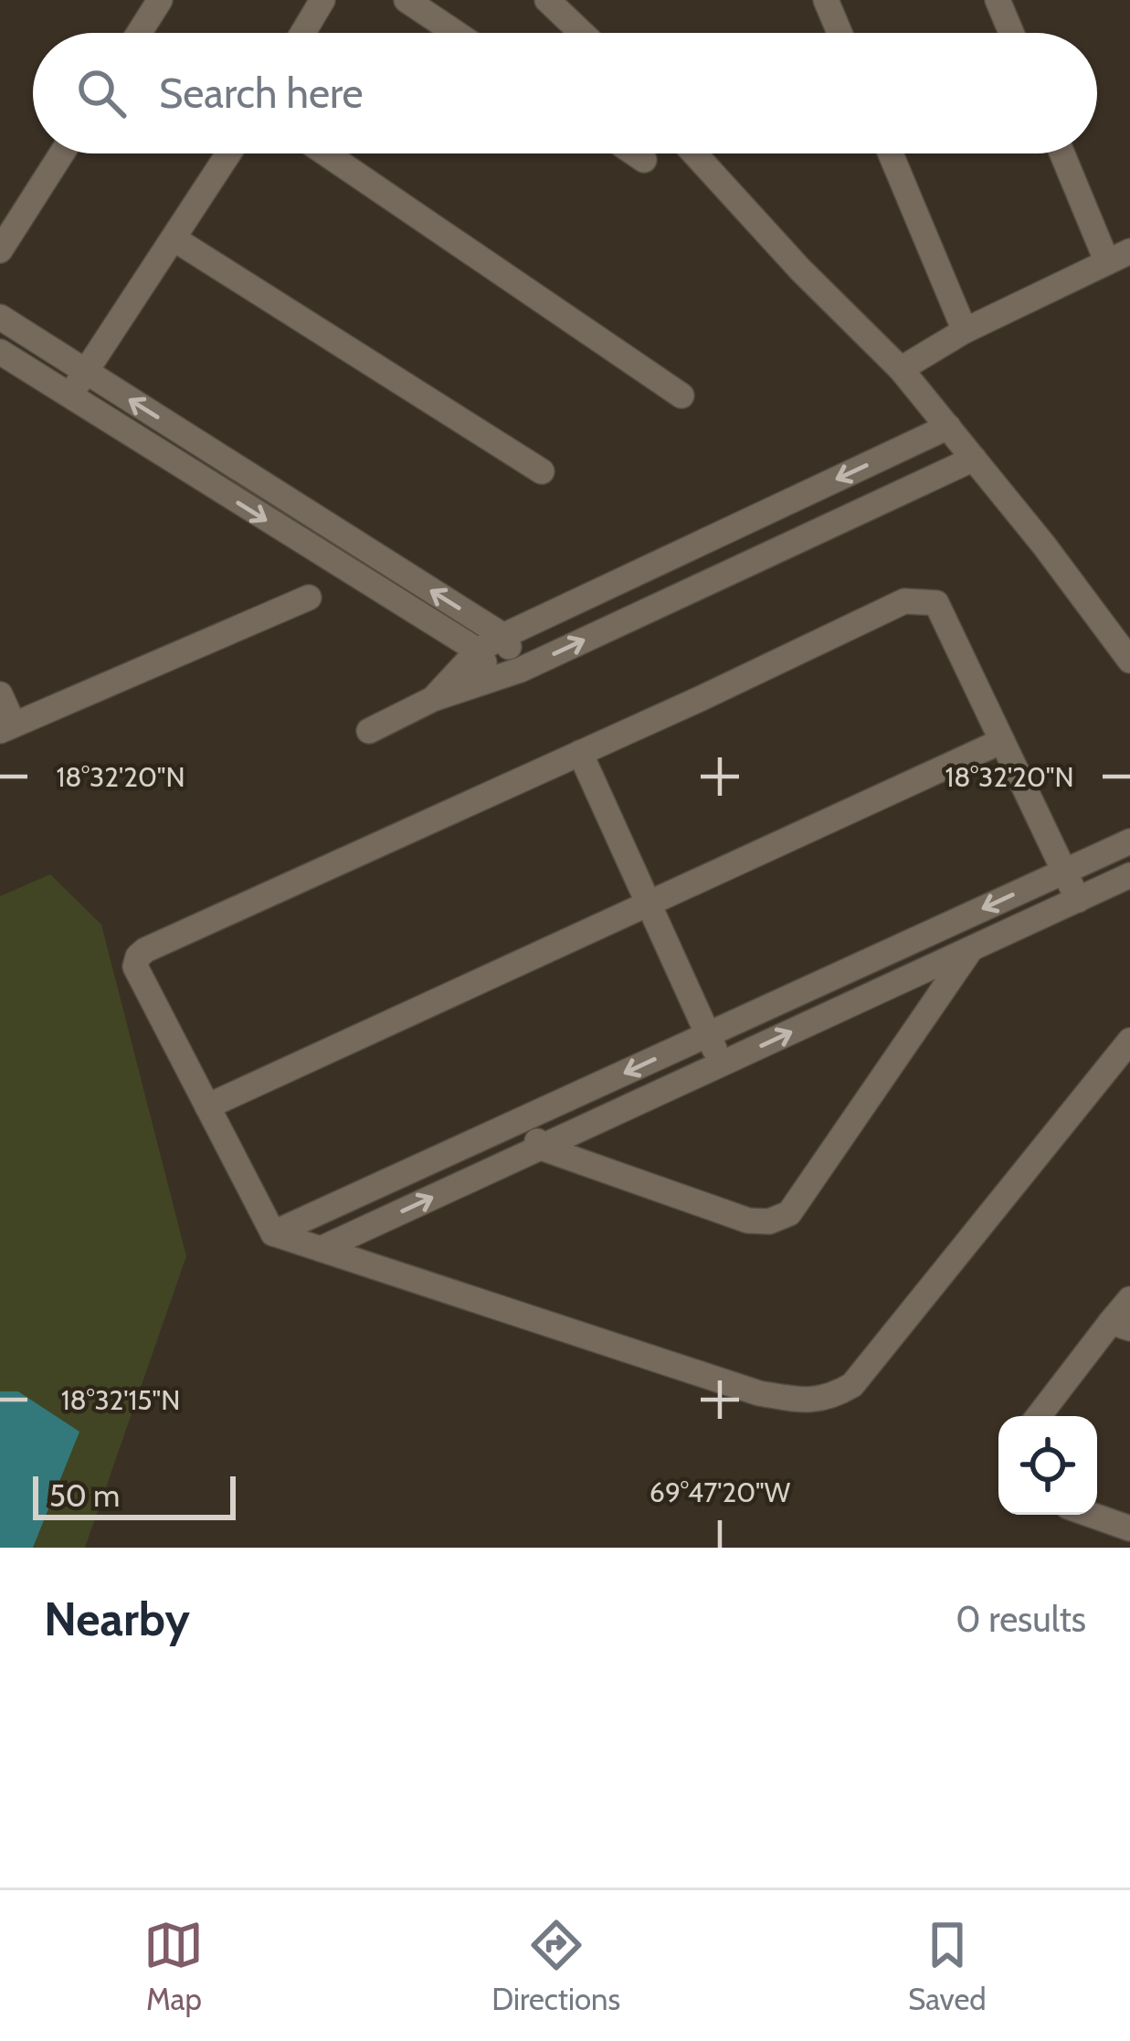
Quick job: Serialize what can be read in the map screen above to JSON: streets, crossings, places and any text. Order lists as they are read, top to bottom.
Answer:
{
  "scale_bar": "50 m",
  "page": {
    "search": "Search here",
    "scale": "50 m",
    "heading": ["Nearby", "0 results"],
    "nav": ["Map", "Directions", "Saved"]
  },
  "coordinates": ["18°32'20\"N", "18°32'15\"N", "69°47'20\"W"]
}
